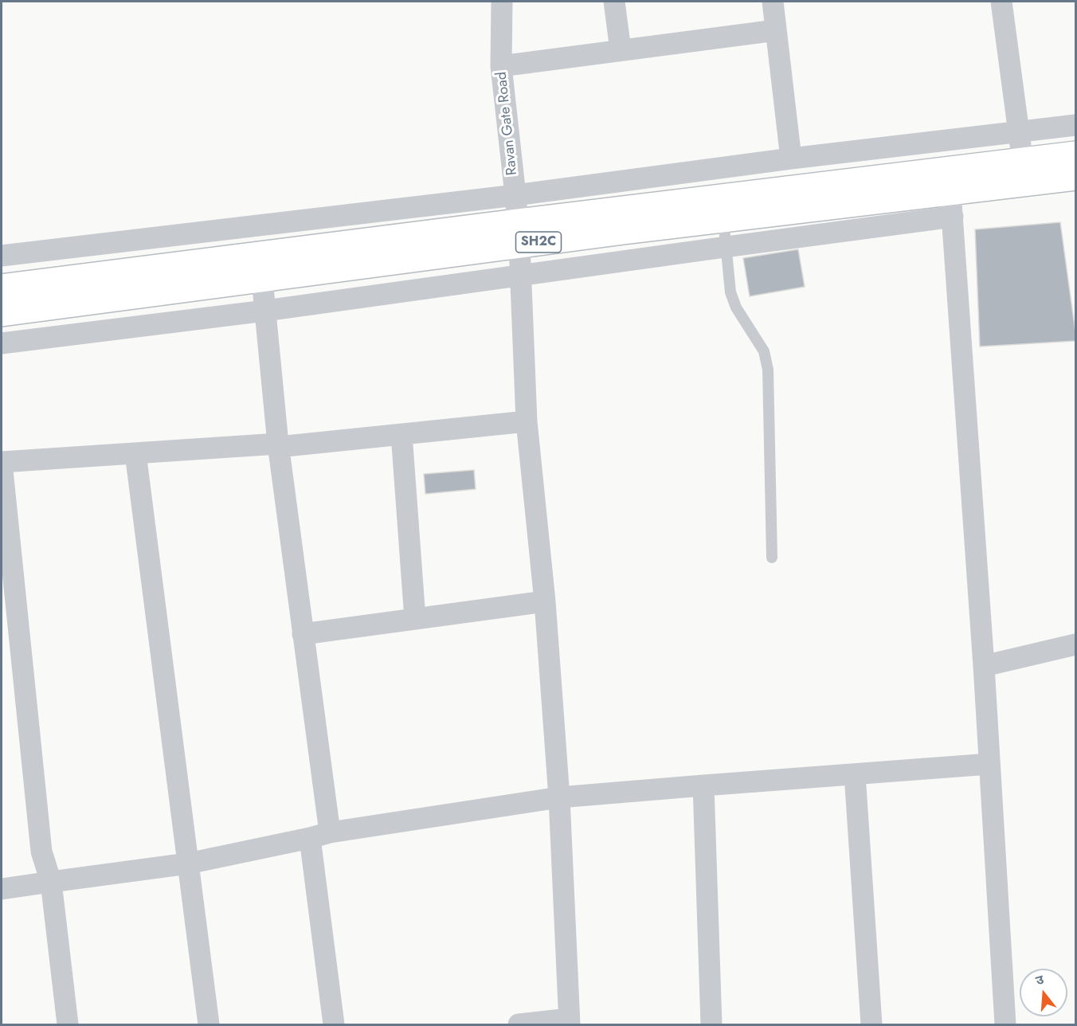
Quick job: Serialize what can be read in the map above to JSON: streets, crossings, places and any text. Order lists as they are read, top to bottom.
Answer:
{
  "streets": {
    "main road": ["SH2C"],
    "street": ["Ravan Gate Road"]
  },
  "crossings": [
    ["Ravan Gate Road", "SH2C"]
  ],
  "north": "top"
}
